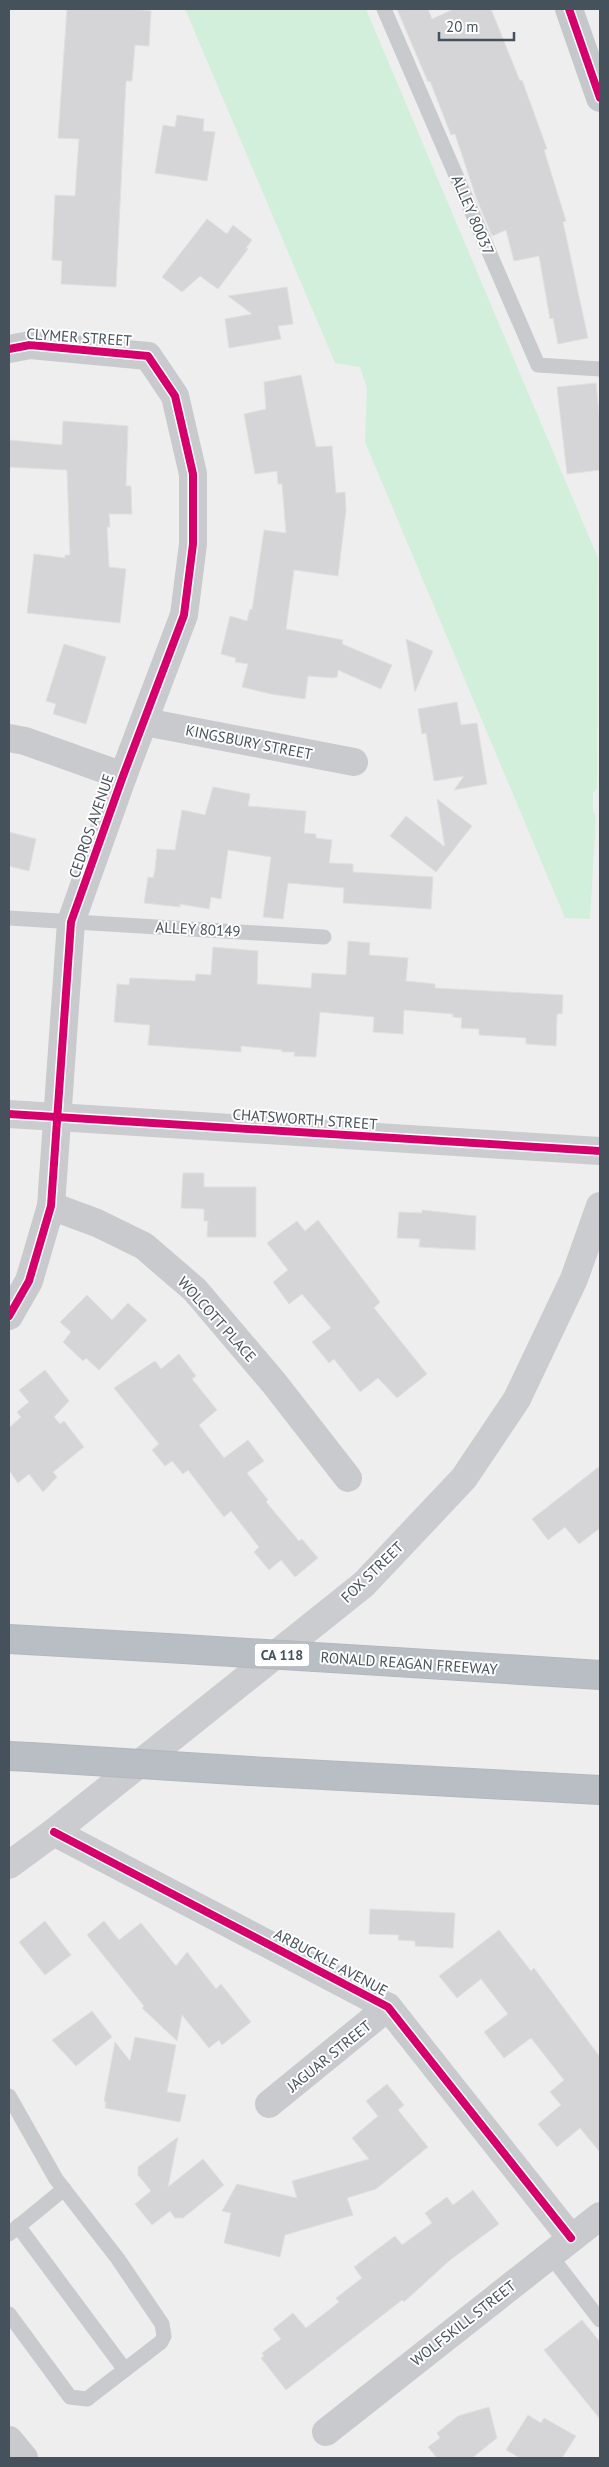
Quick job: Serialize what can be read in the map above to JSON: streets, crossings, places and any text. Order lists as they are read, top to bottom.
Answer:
{
  "streets": {
    "highway": ["CA 118", "RONALD REAGAN FREEWAY"],
    "main road": ["CHATSWORTH STREET", "FOX STREET"],
    "street": [
      "CLYMER STREET",
      "KINGSBURY STREET",
      "CEDROS AVENUE",
      "WOLCOTT PLACE",
      "ARBUCKLE AVENUE",
      "JAGUAR STREET",
      "WOLFSKILL STREET"
    ],
    "lane": ["ALLEY 80037", "ALLEY 80149"]
  },
  "crossings": [
    ["CLYMER STREET", "CEDROS AVENUE"],
    ["KINGSBURY STREET", "CEDROS AVENUE"],
    ["CEDROS AVENUE", "ALLEY 80149"],
    ["CEDROS AVENUE", "CHATSWORTH STREET"],
    ["CEDROS AVENUE", "WOLCOTT PLACE"],
    ["FOX STREET", "ARBUCKLE AVENUE"],
    ["ARBUCKLE AVENUE", "JAGUAR STREET"],
    ["ARBUCKLE AVENUE", "WOLFSKILL STREET"]
  ],
  "scale_bar": "20 m"
}
